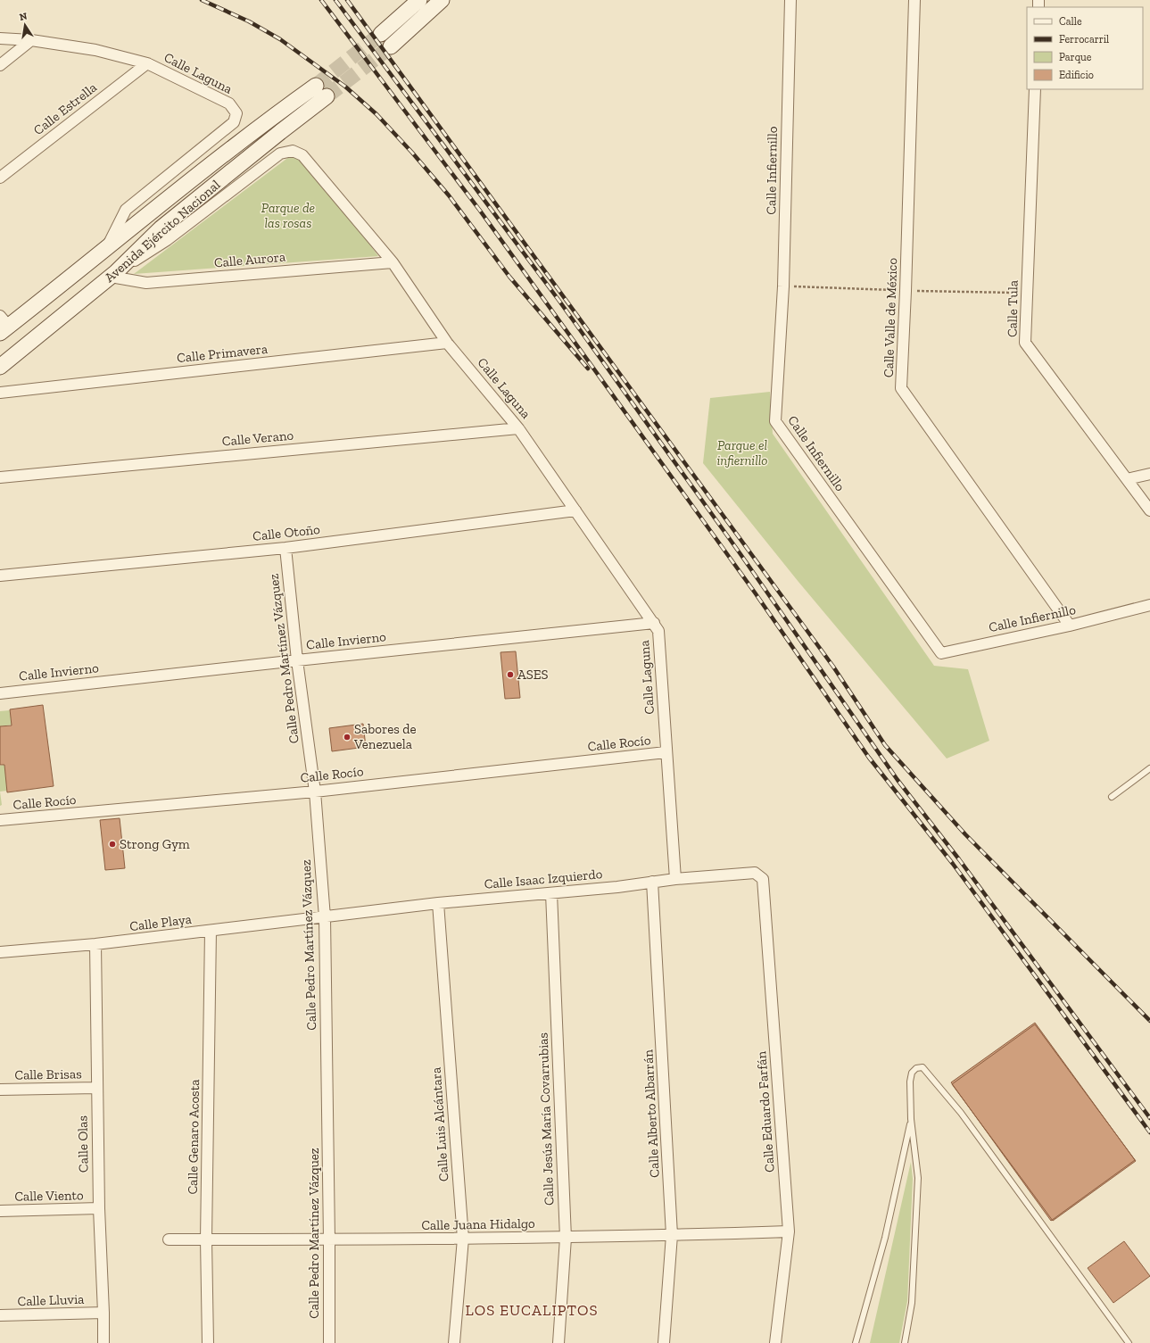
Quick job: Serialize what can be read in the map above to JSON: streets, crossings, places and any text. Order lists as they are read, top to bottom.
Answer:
{
  "streets": {
    "main road": ["Avenida Ejército Nacional"],
    "street": [
      "Calle Laguna",
      "Calle Estrella",
      "Calle Infiernillo",
      "Calle Aurora",
      "Calle Tula",
      "Calle Valle de México",
      "Calle Primavera",
      "Calle Verano",
      "Calle Otoño",
      "Calle Invierno",
      "Calle Pedro Martínez Vázquez",
      "Calle Rocío",
      "Calle Isaac Izquierdo",
      "Calle Playa",
      "Calle Brisas",
      "Calle Eduardo Farfán",
      "Calle Alberto Albarrán",
      "Calle Jesús María Covarrubias",
      "Calle Luis Alcántara",
      "Calle Genaro Acosta",
      "Calle Olas",
      "Calle Viento",
      "Calle Juana Hidalgo",
      "Calle Lluvia"
    ]
  },
  "crossings": [
    ["Calle Laguna", "Calle Estrella"],
    ["Calle Laguna", "Avenida Ejército Nacional"],
    ["Calle Laguna", "Calle Aurora"],
    ["Calle Laguna", "Calle Primavera"],
    ["Calle Laguna", "Calle Verano"],
    ["Calle Laguna", "Calle Otoño"],
    ["Calle Laguna", "Calle Invierno"],
    ["Calle Laguna", "Calle Rocío"],
    ["Calle Laguna", "Calle Isaac Izquierdo"],
    ["Calle Infiernillo", "Calle Valle de México"],
    ["Avenida Ejército Nacional", "Calle Aurora"],
    ["Calle Otoño", "Calle Pedro Martínez Vázquez"],
    ["Calle Invierno", "Calle Pedro Martínez Vázquez"],
    ["Calle Pedro Martínez Vázquez", "Calle Rocío"],
    ["Calle Pedro Martínez Vázquez", "Calle Isaac Izquierdo"],
    ["Calle Pedro Martínez Vázquez", "Calle Playa"],
    ["Calle Pedro Martínez Vázquez", "Calle Juana Hidalgo"],
    ["Calle Isaac Izquierdo", "Calle Playa"],
    ["Calle Isaac Izquierdo", "Calle Eduardo Farfán"],
    ["Calle Isaac Izquierdo", "Calle Alberto Albarrán"],
    ["Calle Isaac Izquierdo", "Calle Jesús María Covarrubias"],
    ["Calle Isaac Izquierdo", "Calle Luis Alcántara"],
    ["Calle Playa", "Calle Genaro Acosta"],
    ["Calle Playa", "Calle Olas"],
    ["Calle Brisas", "Calle Olas"],
    ["Calle Eduardo Farfán", "Calle Juana Hidalgo"],
    ["Calle Alberto Albarrán", "Calle Juana Hidalgo"],
    ["Calle Jesús María Covarrubias", "Calle Juana Hidalgo"],
    ["Calle Luis Alcántara", "Calle Juana Hidalgo"],
    ["Calle Genaro Acosta", "Calle Juana Hidalgo"],
    ["Calle Olas", "Calle Viento"],
    ["Calle Olas", "Calle Lluvia"]
  ],
  "districts": ["LOS EUCALIPTOS"],
  "parks": ["Parque de las rosas", "Parque el infiernillo"],
  "places": ["ASES", "Sabores de Venezuela", "Strong Gym"],
  "legend": [
    "Calle",
    "Ferrocarril",
    "Parque",
    "Edificio"
  ],
  "north": "top"
}
